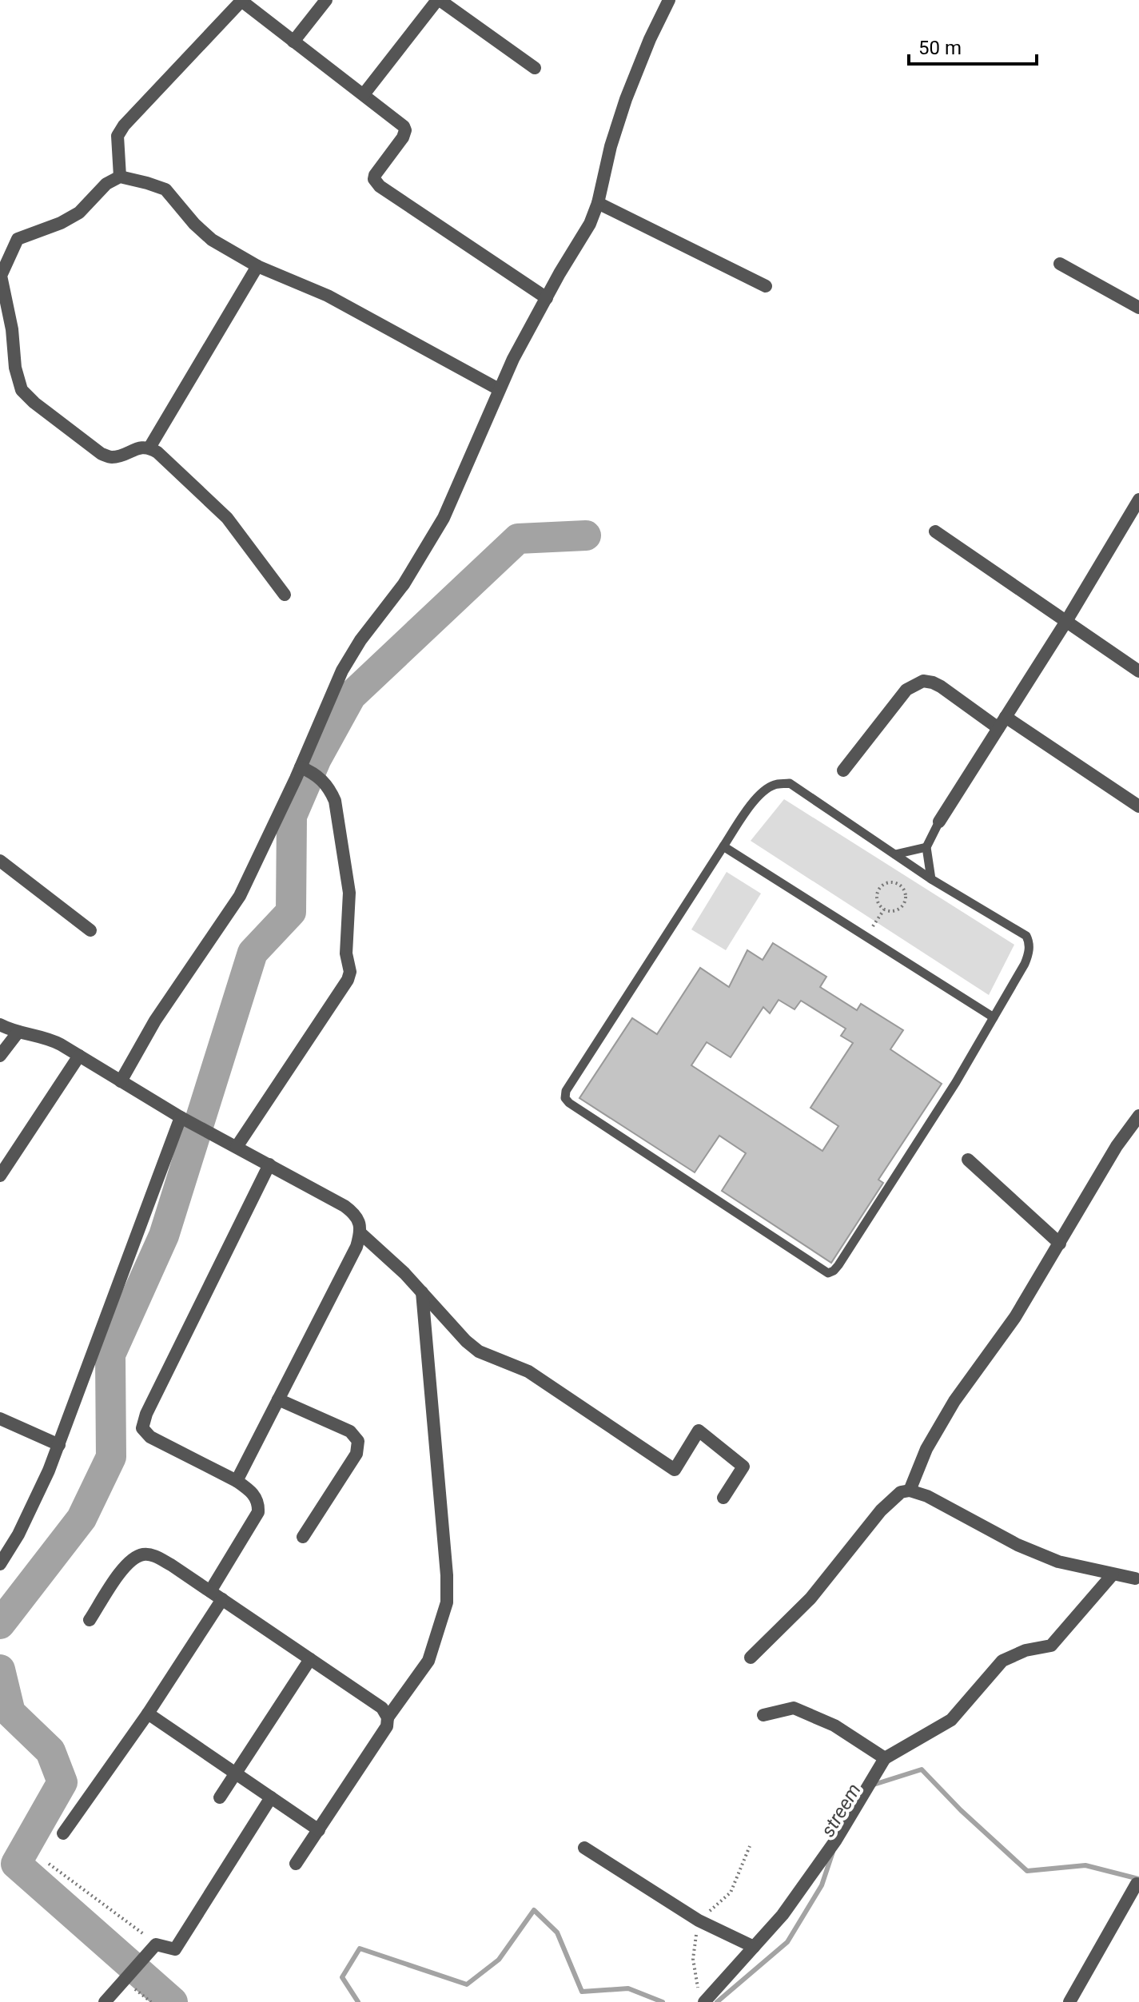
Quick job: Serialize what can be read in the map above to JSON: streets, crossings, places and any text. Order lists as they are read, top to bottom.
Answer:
{
  "water": ["streem"],
  "scale_bar": "50 m"
}
